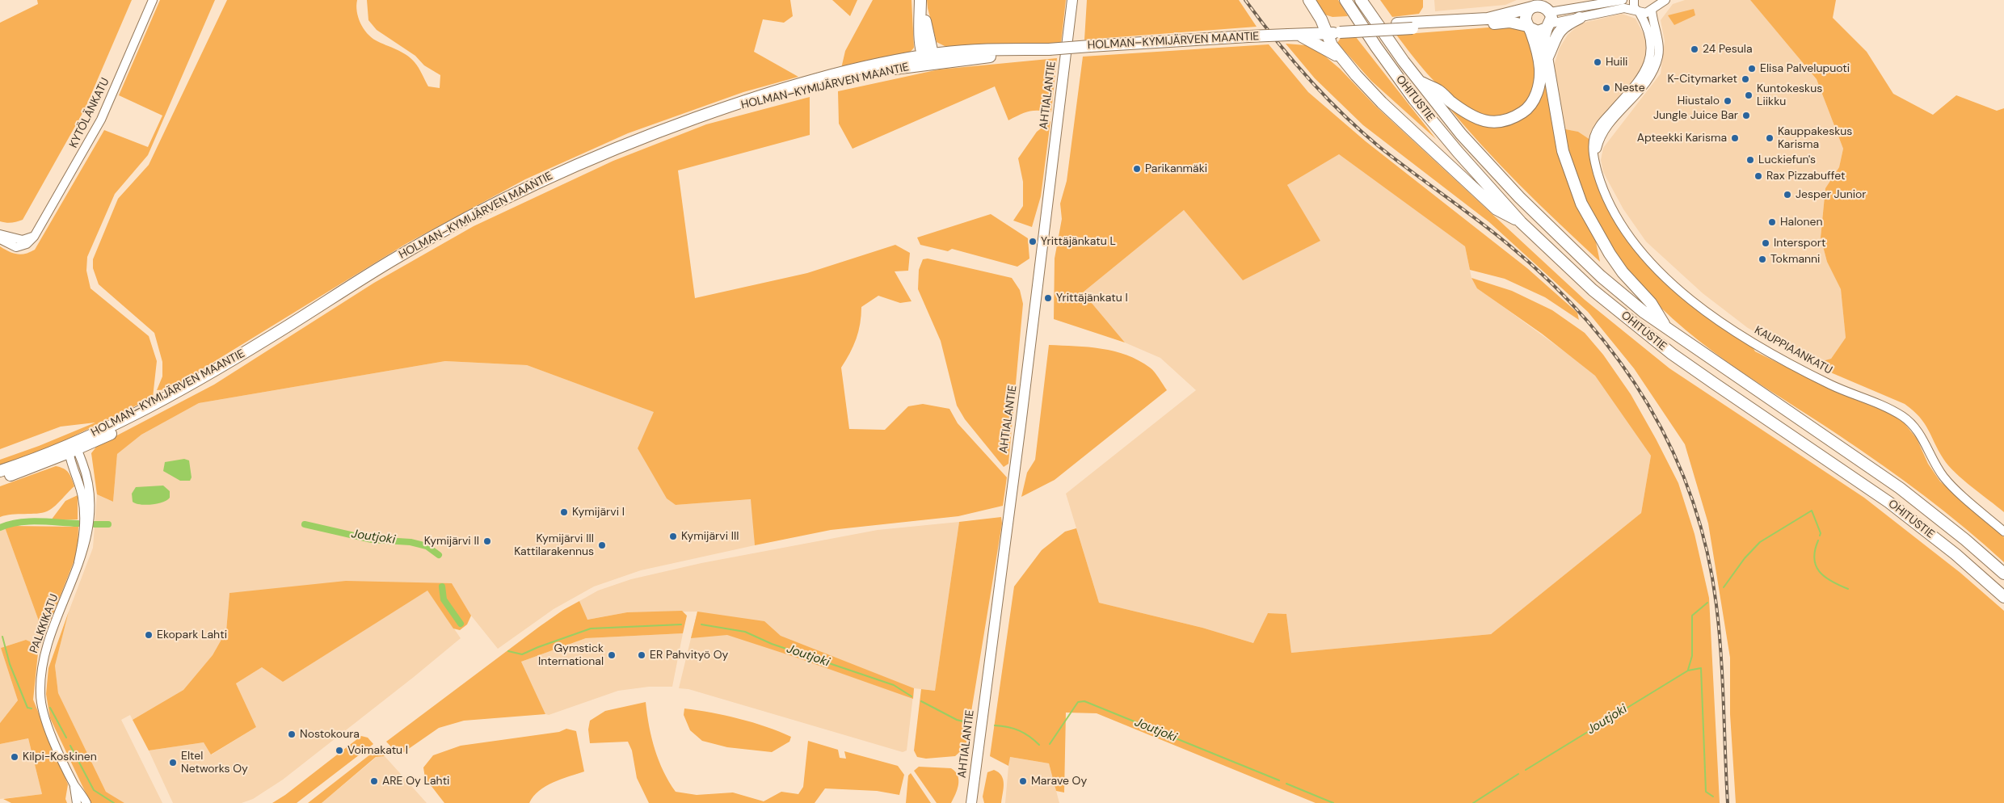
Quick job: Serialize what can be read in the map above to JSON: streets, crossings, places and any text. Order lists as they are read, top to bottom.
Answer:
{
  "streets": {
    "highway": ["HOLMAN–KYMIJÄRVEN MAANTIE", "OHITUSTIE"],
    "main road": ["AHTIALANTIE"],
    "street": ["KYTÖLÄNKATU", "KAUPPIAANKATU", "PALKKIKATU"]
  },
  "crossings": [
    ["HOLMAN–KYMIJÄRVEN MAANTIE", "PALKKIKATU"]
  ],
  "water": ["Joutjoki"],
  "places": [
    "24 Pesula",
    "Huili",
    "Elisa Palvelupuoti",
    "K-Citymarket",
    "Neste",
    "Kuntokeskus Liikku",
    "Hiustalo",
    "Jungle Juice Bar",
    "Apteekki Karisma",
    "Kauppakeskus Karisma",
    "Luckiefun's",
    "Parikanmäki",
    "Rax Pizzabuffet",
    "Jesper Junior",
    "Halonen",
    "Yrittäjänkatu L",
    "Intersport",
    "Tokmanni",
    "Yrittäjänkatu I",
    "Kymijärvi I",
    "Kymijärvi III",
    "Kymijärvi II",
    "Kymijärvi III Kattilarakennus",
    "Ekopark Lahti",
    "Gymstick International",
    "ER Pahvityö Oy",
    "Nostokoura",
    "Voimakatu I",
    "Kilpi-Koskinen",
    "Eltel Networks Oy",
    "ARE Oy Lahti",
    "Marave Oy"
  ]
}
